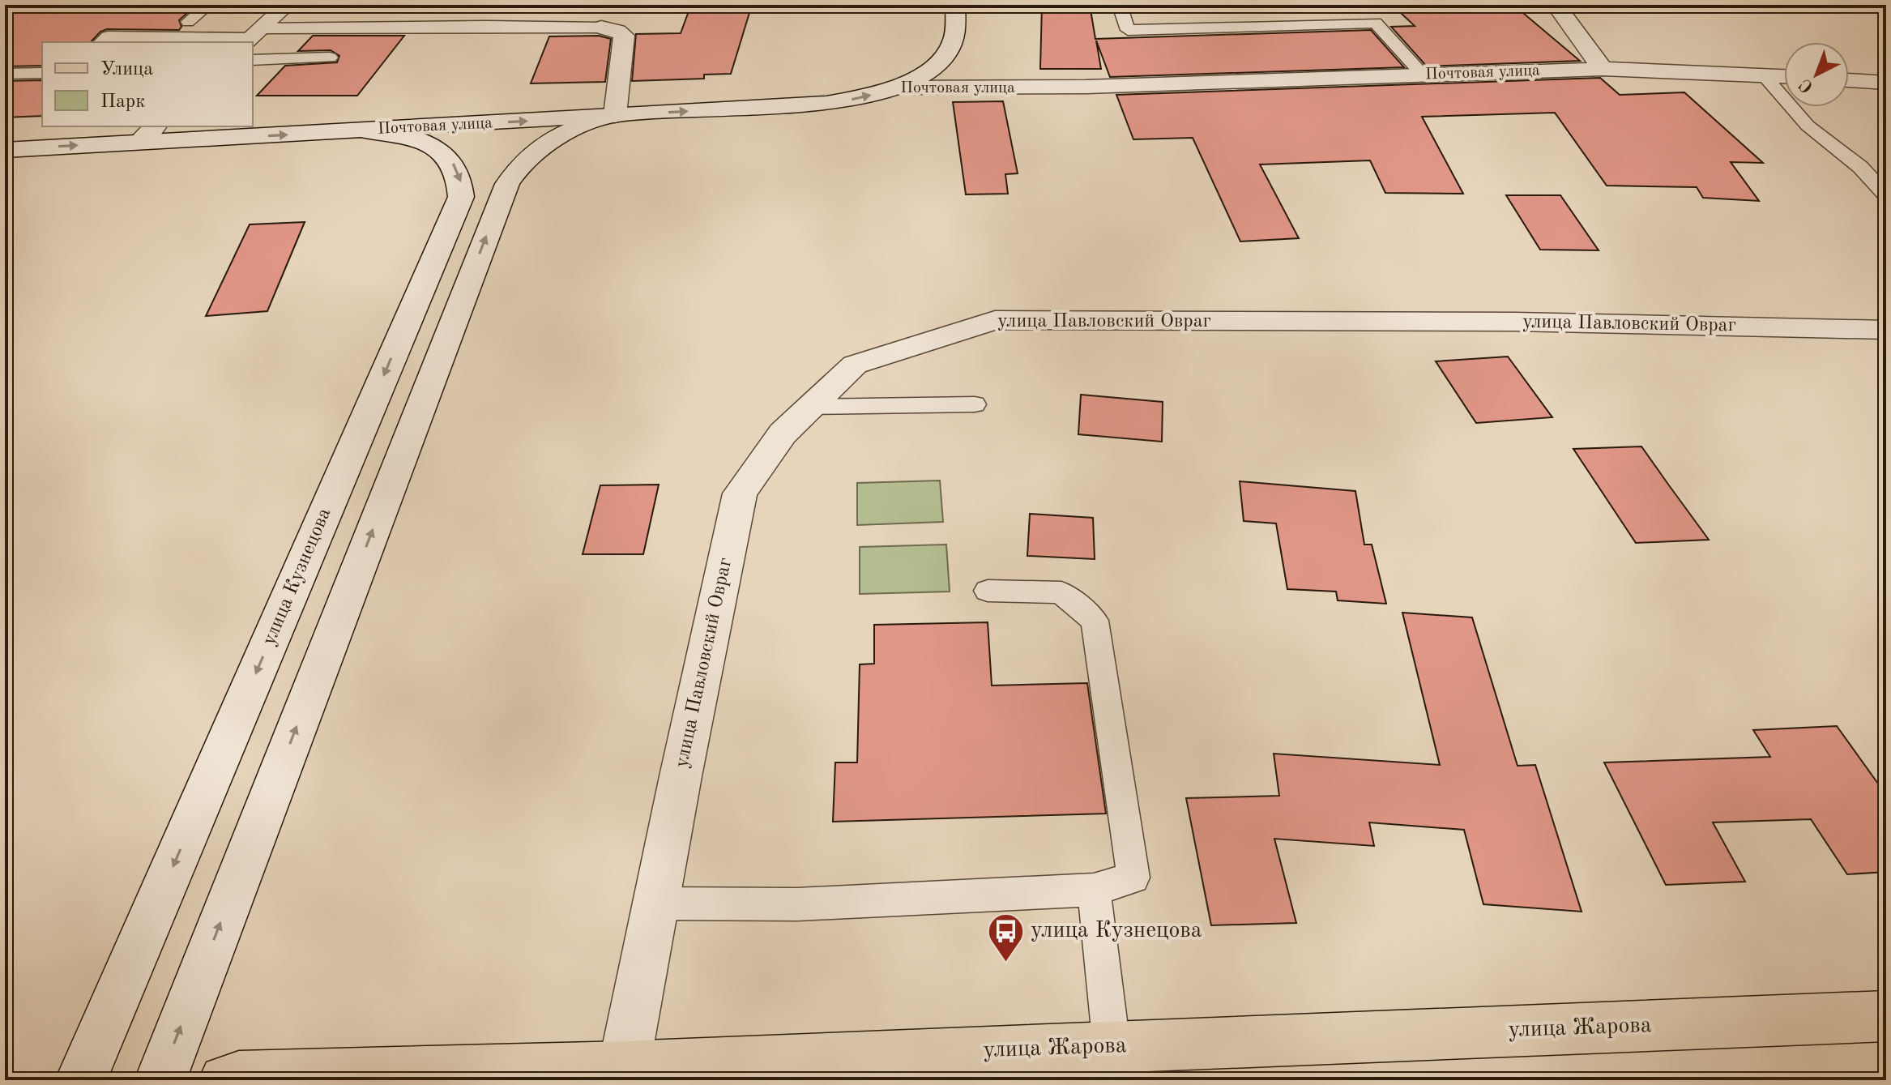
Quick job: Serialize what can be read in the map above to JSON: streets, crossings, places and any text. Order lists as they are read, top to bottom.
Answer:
{
  "streets": {
    "main road": [
      "Почтовая улица",
      "улица Павловский Овраг",
      "улица Кузнецова",
      "улица Жарова"
    ]
  },
  "crossings": [
    ["Почтовая улица", "улица Кузнецова"],
    ["улица Павловский Овраг", "улица Жарова"]
  ],
  "one_way": ["Почтовая улица"],
  "places": {
    "bus stop": ["улица Кузнецова"]
  },
  "legend": ["Улица", "Парк"],
  "north": "bottom left"
}
